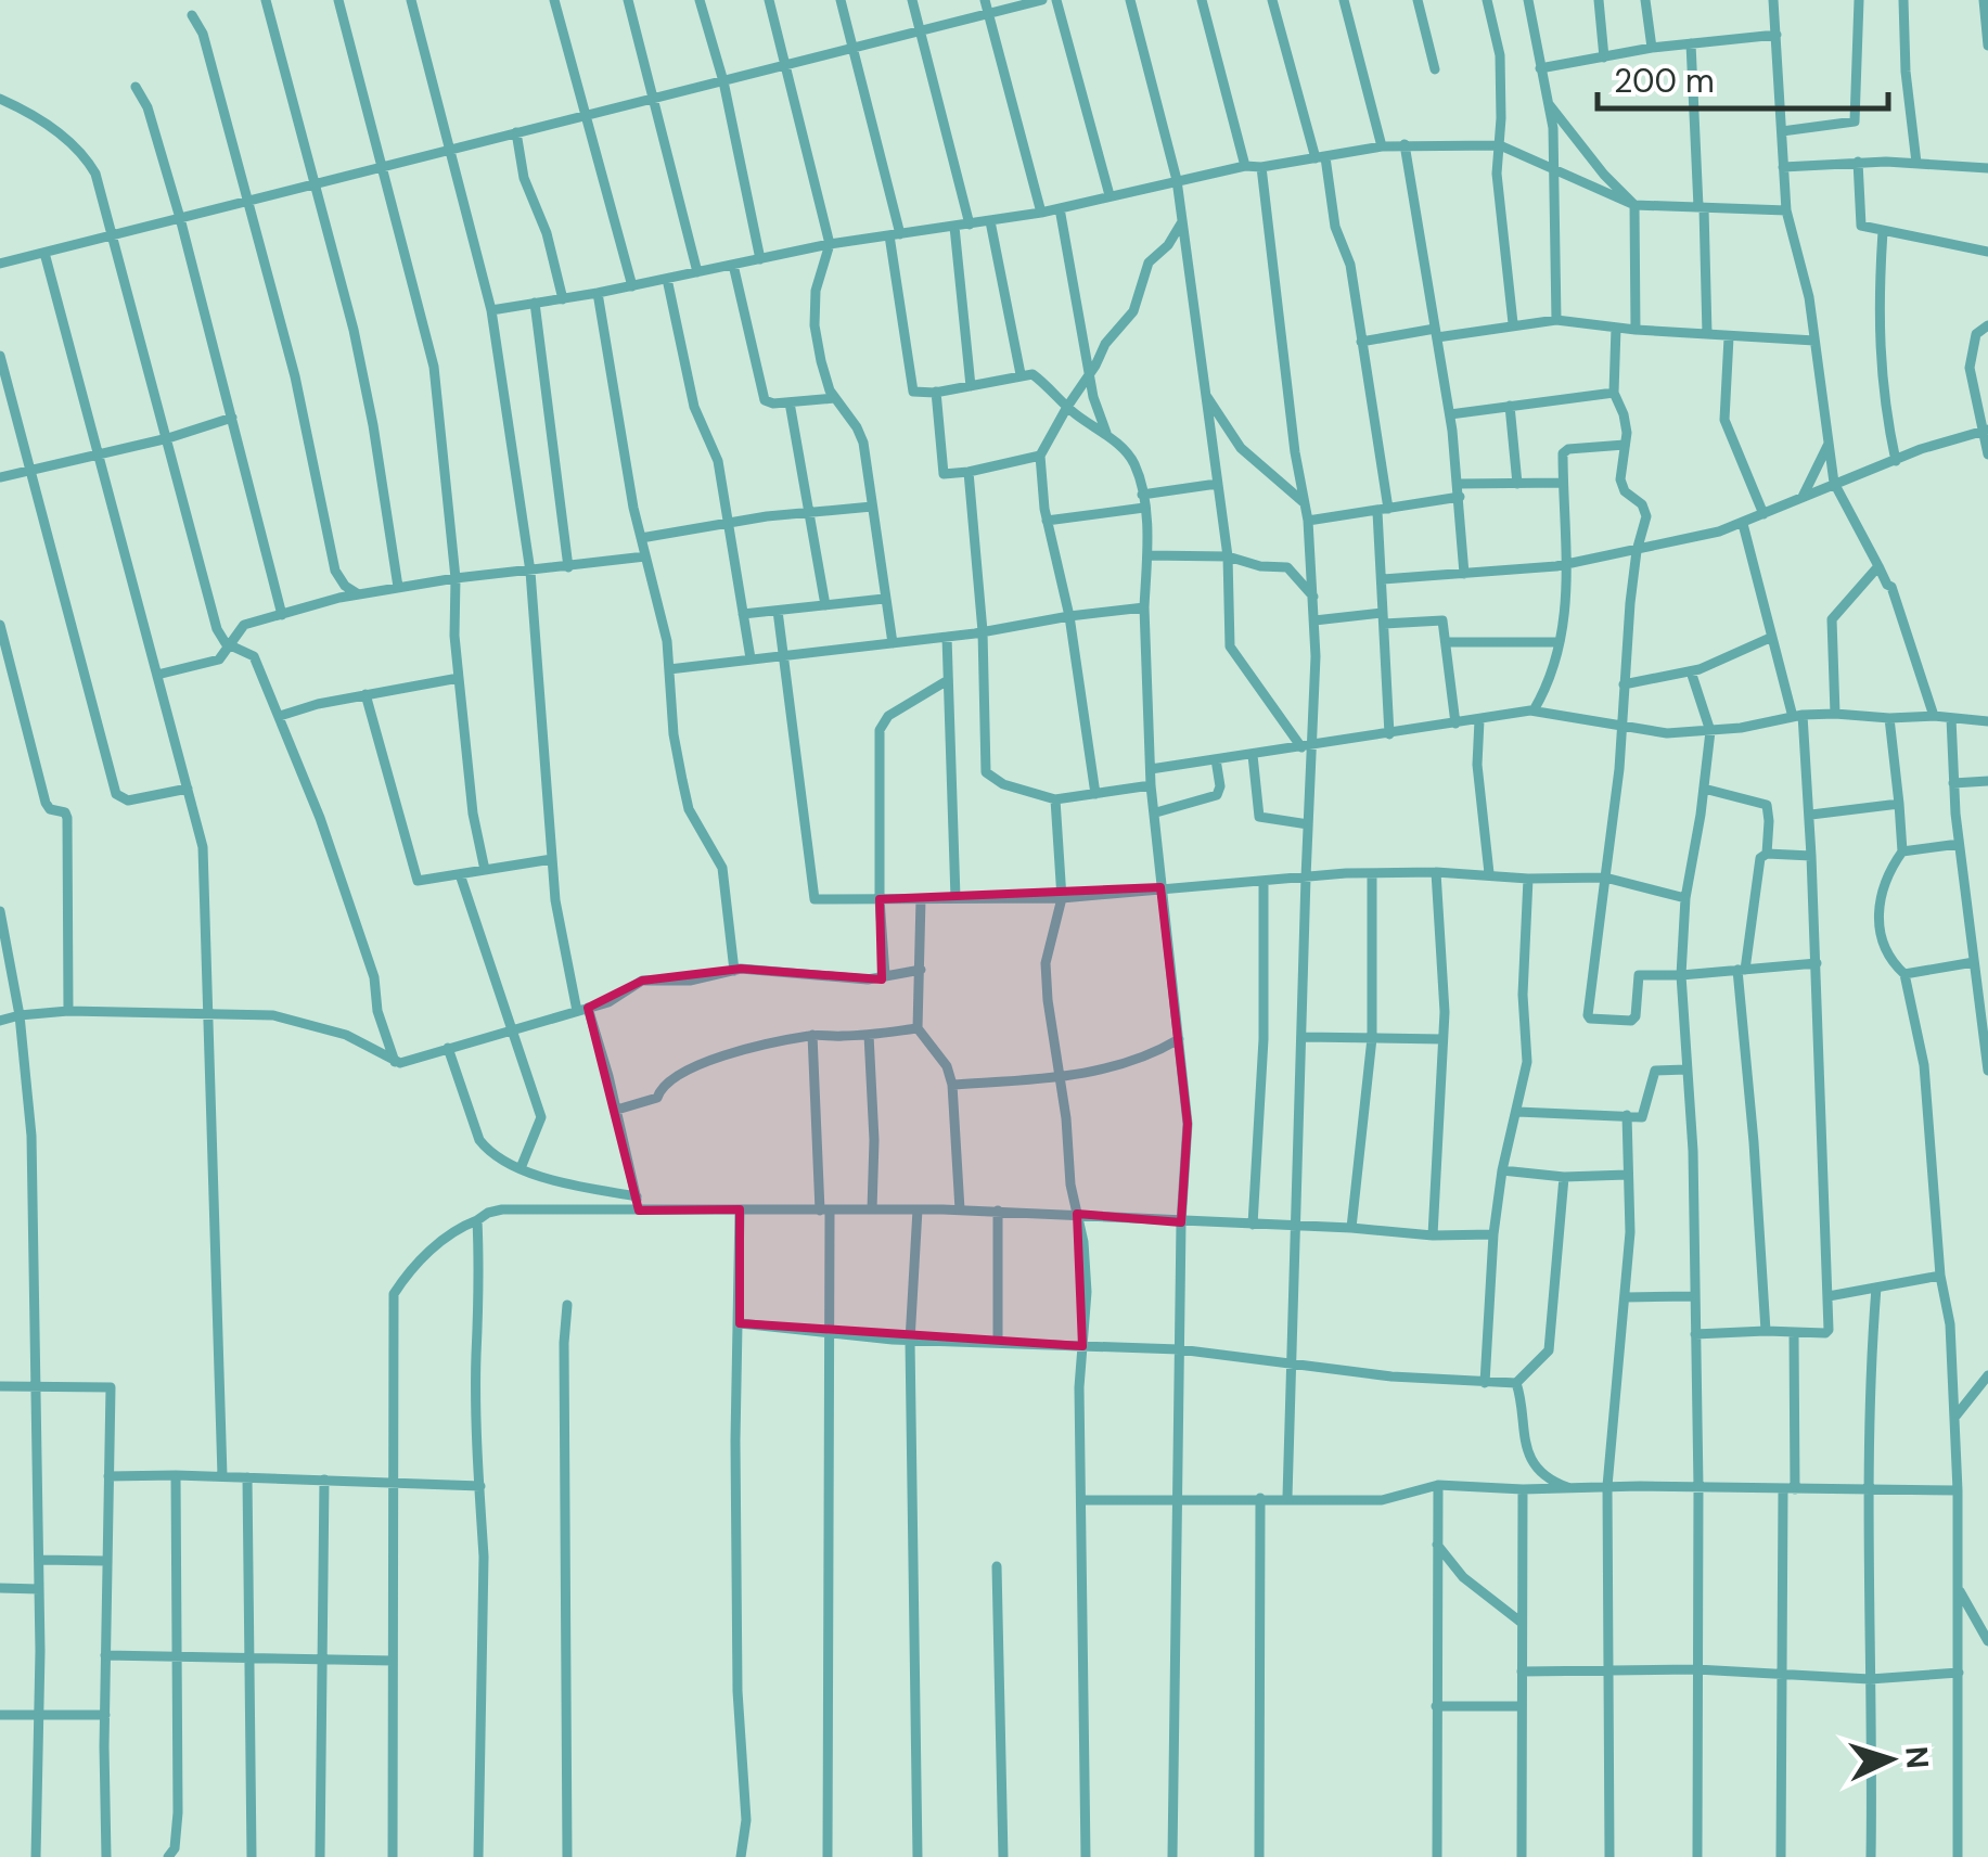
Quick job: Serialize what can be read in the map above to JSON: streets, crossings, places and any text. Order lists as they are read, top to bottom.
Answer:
{
  "scale_bar": "200 m",
  "north": "right"
}
